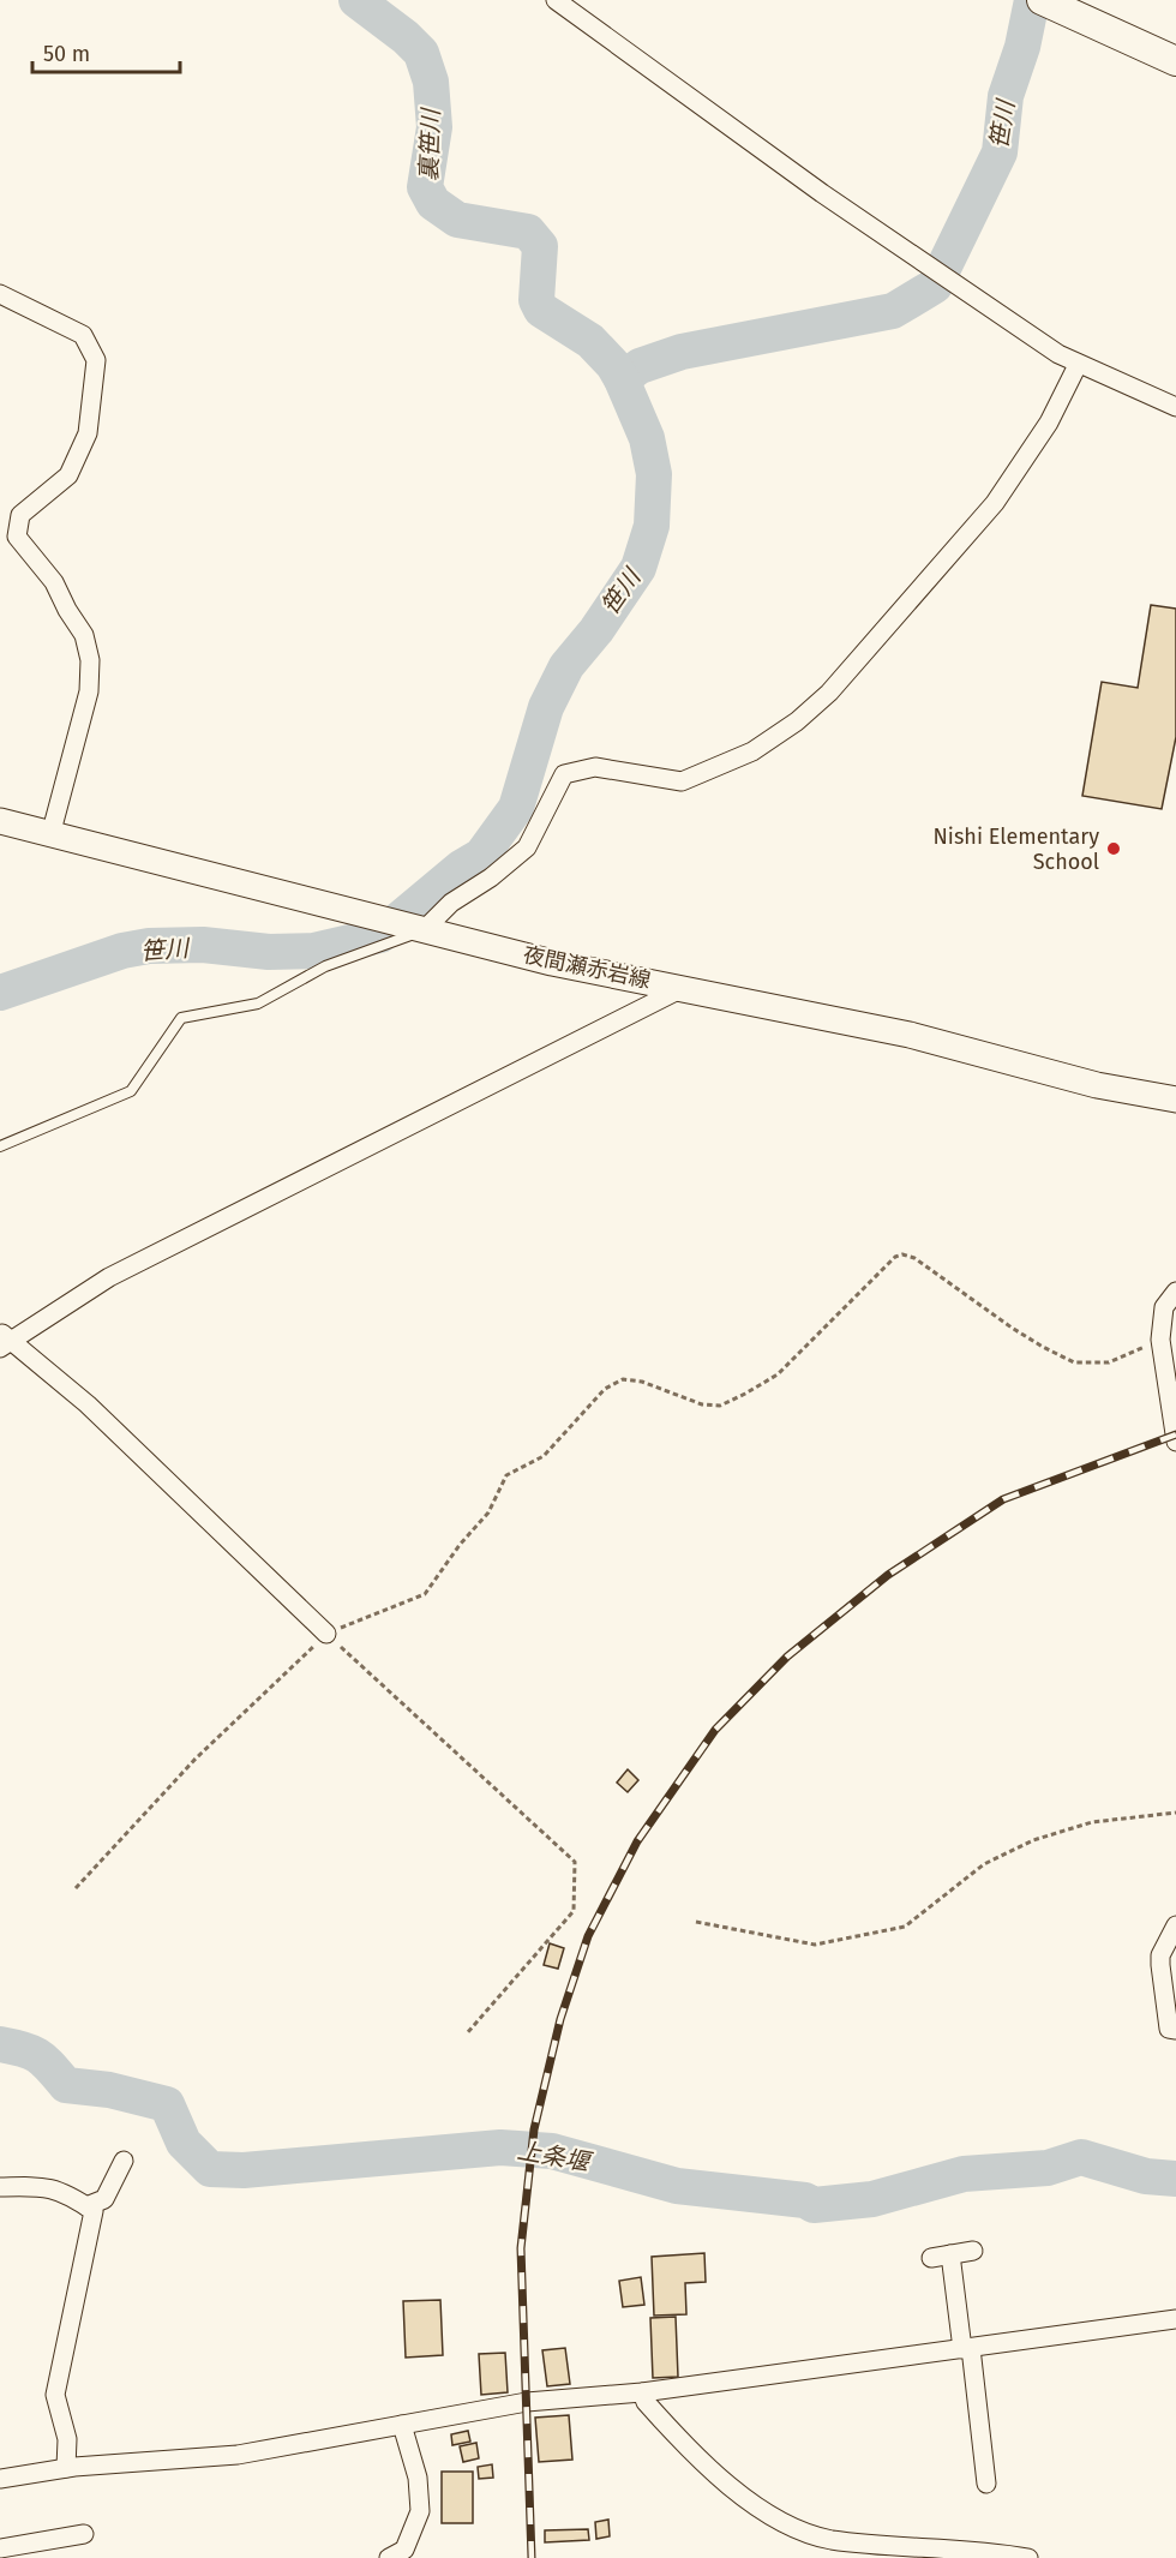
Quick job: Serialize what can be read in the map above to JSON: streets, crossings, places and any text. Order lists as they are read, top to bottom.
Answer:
{
  "streets": {
    "main road": ["夜間瀬赤岩線"]
  },
  "water": ["笹川", "裏笹川", "上条堰"],
  "places": ["Nishi Elementary School"],
  "scale_bar": "50 m"
}
